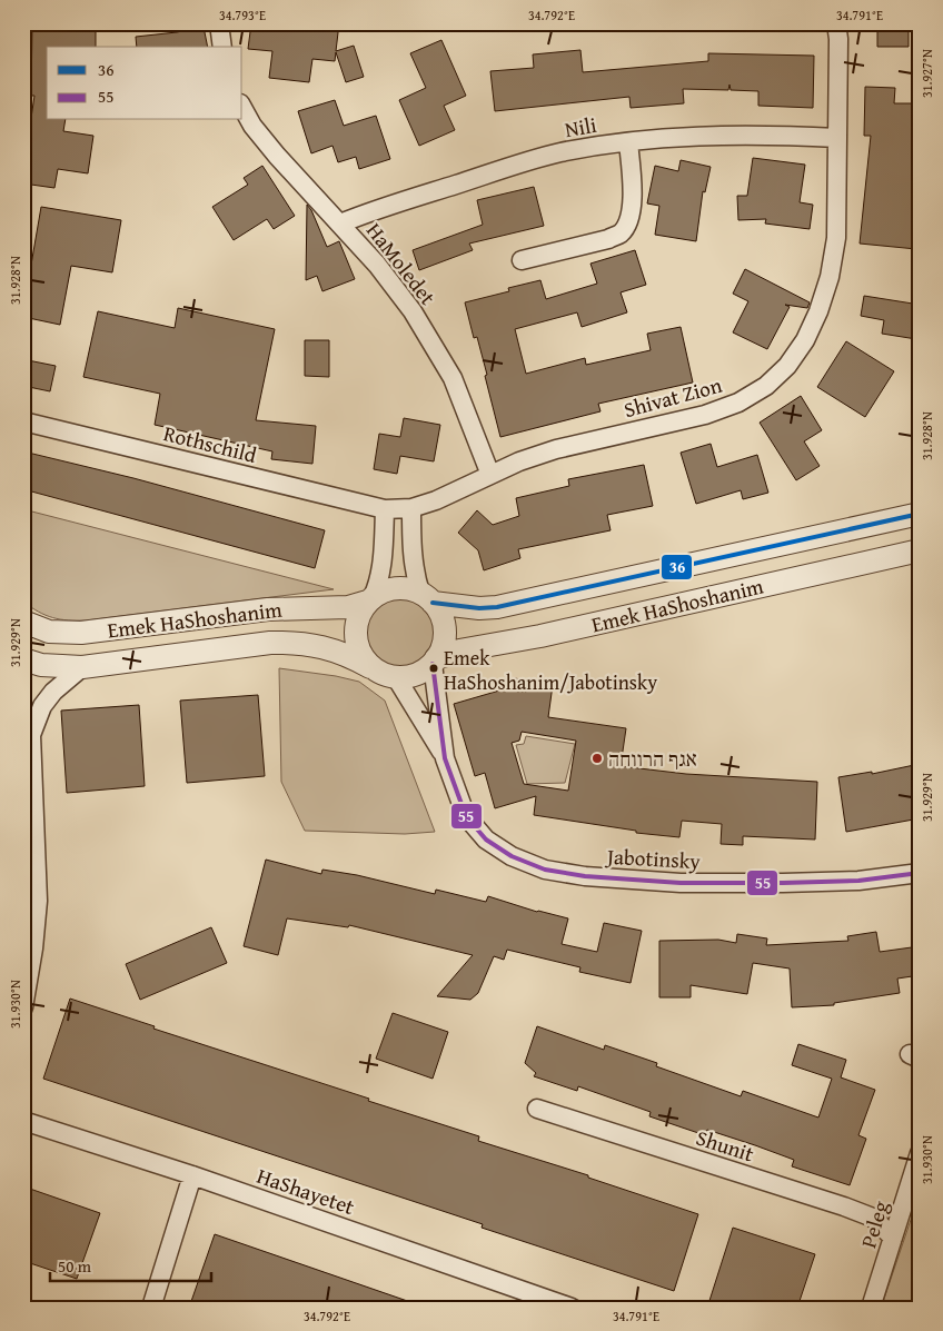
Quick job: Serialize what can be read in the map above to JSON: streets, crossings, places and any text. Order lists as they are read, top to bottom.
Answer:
{
  "streets": {
    "street": [
      "Nili",
      "HaMoledet",
      "Shivat Zion",
      "Rothschild",
      "Emek HaShoshanim",
      "Jabotinsky",
      "Shunit",
      "HaShayetet",
      "Peleg"
    ]
  },
  "crossings": [
    ["Nili", "HaMoledet"],
    ["Nili", "Shivat Zion"],
    ["HaMoledet", "Shivat Zion"],
    ["Shivat Zion", "Rothschild"],
    ["Emek HaShoshanim", "Jabotinsky"],
    ["Shunit", "Peleg"]
  ],
  "places": ["Emek HaShoshanim/Jabotinsky", "אגף הרווחה"],
  "lines": ["transit line 36", "transit line 55"],
  "legend": ["36", "55"],
  "scale_bar": "50 m",
  "coordinates": [
    "34.793°E",
    "34.792°E",
    "34.791°E",
    "31.927°N",
    "31.928°N",
    "31.929°N",
    "31.930°N"
  ]
}
